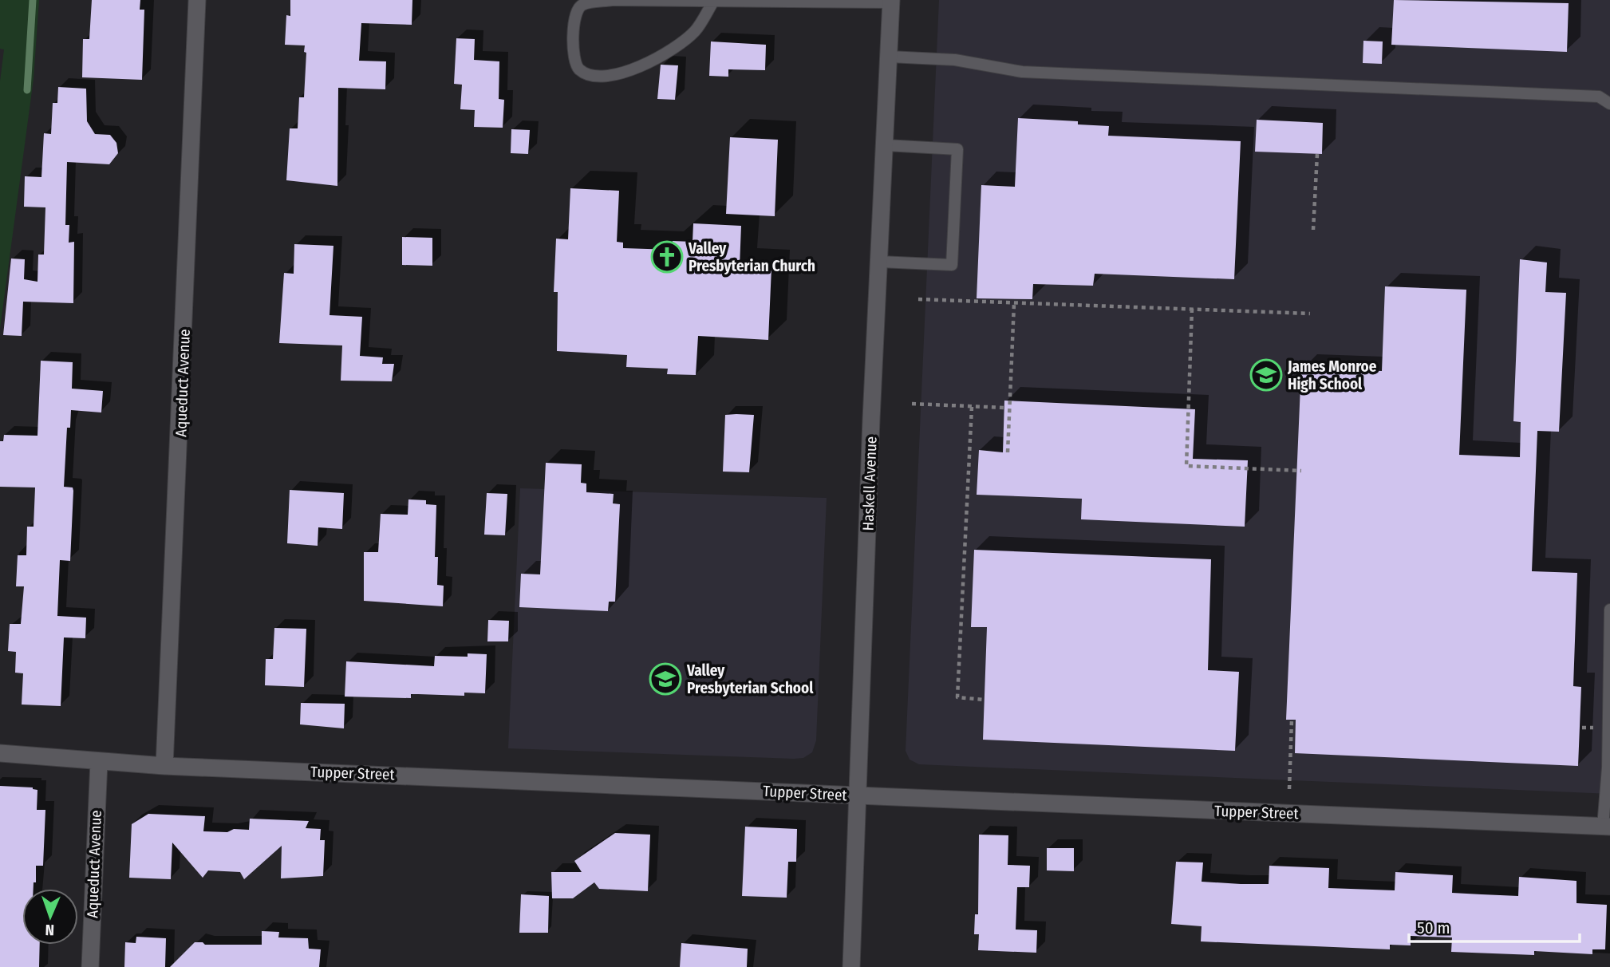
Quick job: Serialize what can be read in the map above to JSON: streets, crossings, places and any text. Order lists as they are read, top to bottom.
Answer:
{
  "streets": {
    "street": ["Aqueduct Avenue", "Haskell Avenue", "Tupper Street"]
  },
  "crossings": [
    ["Aqueduct Avenue", "Tupper Street"],
    ["Haskell Avenue", "Tupper Street"]
  ],
  "places": {
    "church": ["Valley Presbyterian Church"],
    "school or university": ["James Monroe High School", "Valley Presbyterian School"]
  },
  "scale_bar": "50 m",
  "north": "bottom"
}
